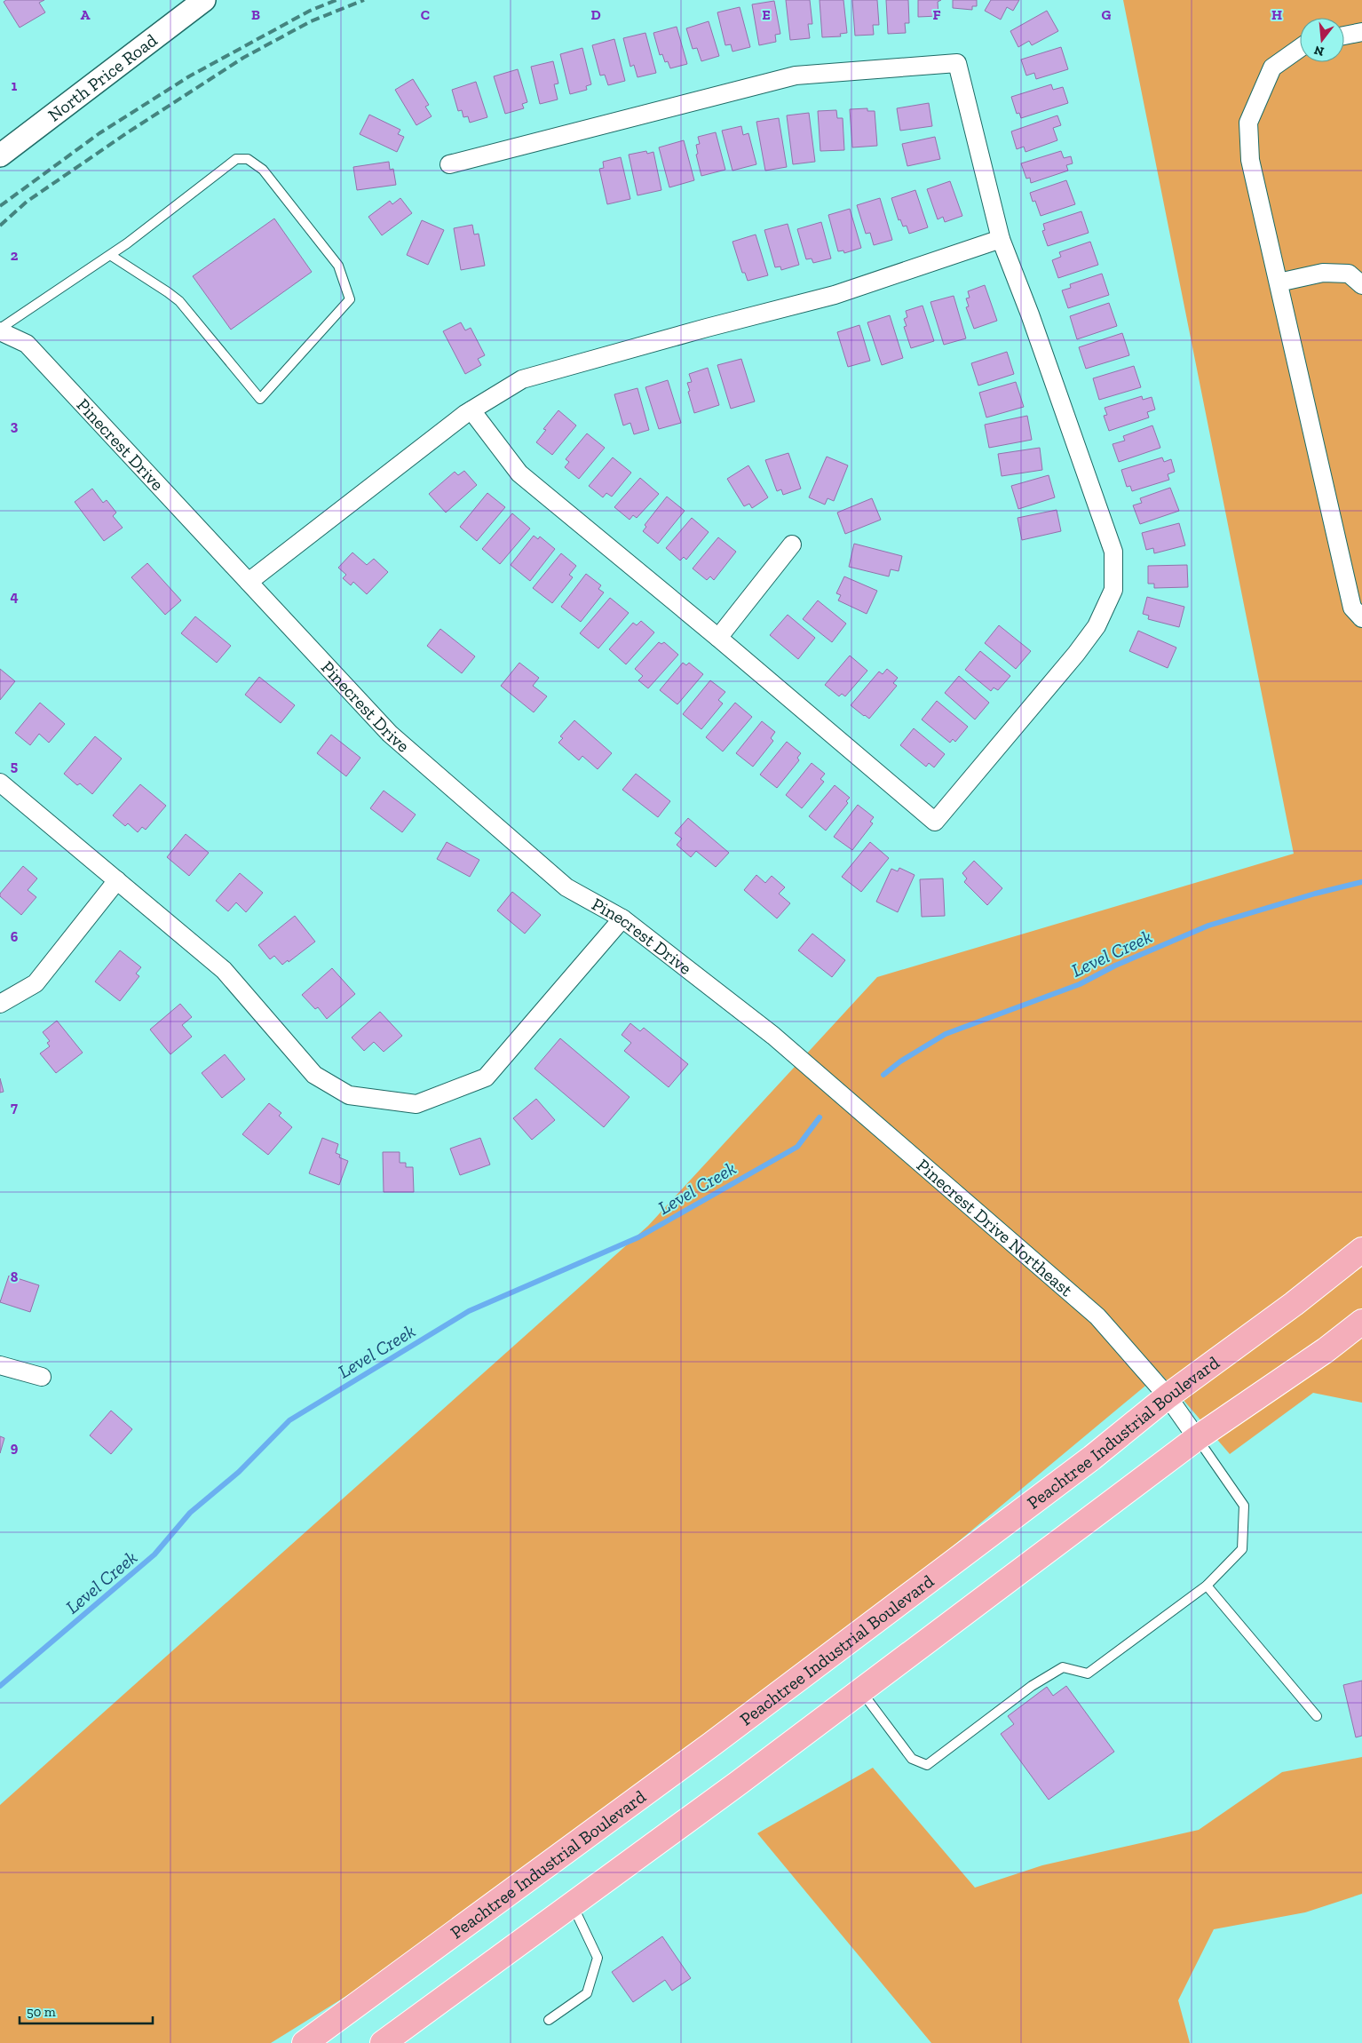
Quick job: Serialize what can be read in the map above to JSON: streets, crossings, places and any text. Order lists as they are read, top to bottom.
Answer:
{
  "streets": {
    "highway": ["Peachtree Industrial Boulevard"],
    "street": ["North Price Road", "Pinecrest Drive", "Pinecrest Drive Northeast"]
  },
  "crossings": [
    ["Pinecrest Drive", "Pinecrest Drive Northeast"],
    ["Pinecrest Drive Northeast", "Peachtree Industrial Boulevard"]
  ],
  "water": ["Level Creek"],
  "scale_bar": "50 m",
  "north": "bottom",
  "grid": {
    "columns": [
      "A",
      "B",
      "C",
      "D",
      "E",
      "F",
      "G",
      "H"
    ],
    "rows": [
      "1",
      "2",
      "3",
      "4",
      "5",
      "6",
      "7",
      "8",
      "9"
    ]
  }
}
